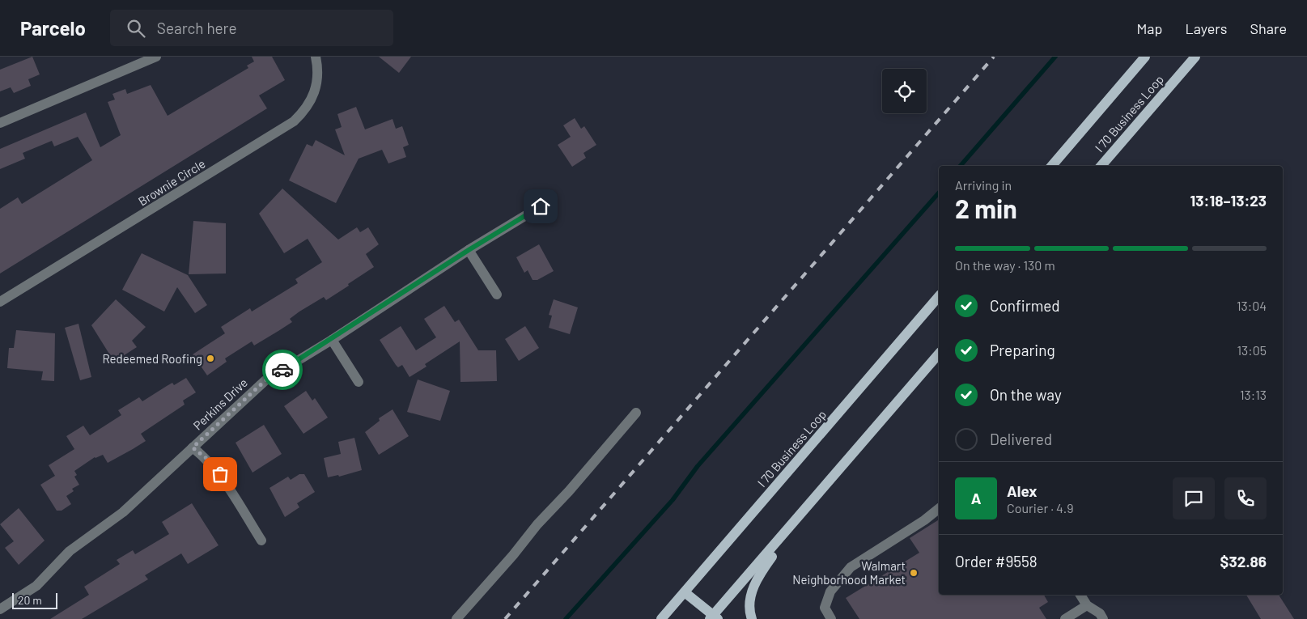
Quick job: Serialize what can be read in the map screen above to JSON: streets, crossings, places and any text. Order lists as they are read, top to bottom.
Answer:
{
  "streets": {
    "main road": ["I 70 Business Loop"],
    "street": ["Brownie Circle", "Perkins Drive"]
  },
  "places": ["Redeemed Roofing", "Walmart Neighborhood Market"],
  "scale_bar": "20 m",
  "page": {
    "header": "Parcelo",
    "search": "Search here",
    "nav": ["Map", "Layers", "Share"],
    "heading": ["2 min", "Arriving in", "13:18–13:23"],
    "panel": [
      "Alex",
      "Courier · 4.9",
      "Order #9558",
      "$32.86"
    ],
    "bar": "On the way · 130 m",
    "list": [
      ["Confirmed", "13:04"],
      ["Preparing", "13:05"],
      ["On the way", "13:13"],
      "Delivered"
    ],
    "round": "A",
    "scale": "20 m"
  }
}
